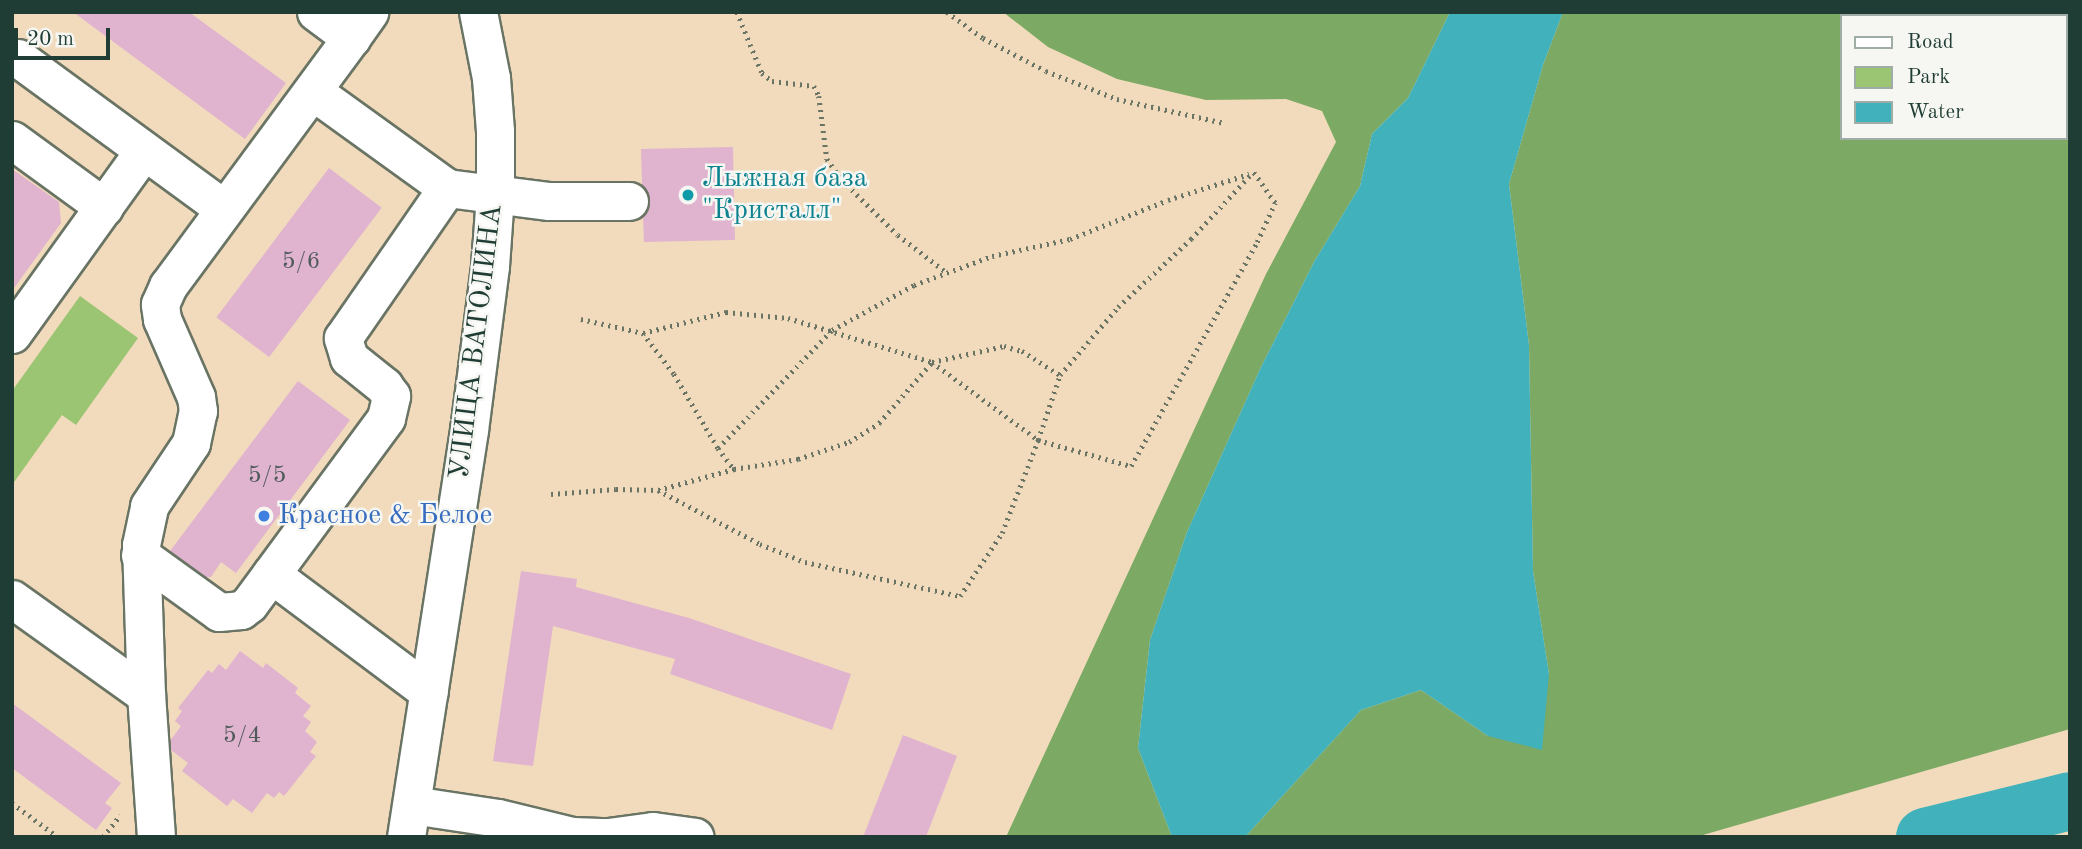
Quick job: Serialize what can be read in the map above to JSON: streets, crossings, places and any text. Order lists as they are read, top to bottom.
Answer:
{
  "streets": {
    "street": ["УЛИЦА ВАТОЛИНА"]
  },
  "places": ["Лыжная база \"Кристалл\"", "Красное & Белое"],
  "house_numbers": ["5/6", "5/5", "5/4"],
  "legend": ["Road", "Park", "Water"],
  "scale_bar": "20 m"
}
